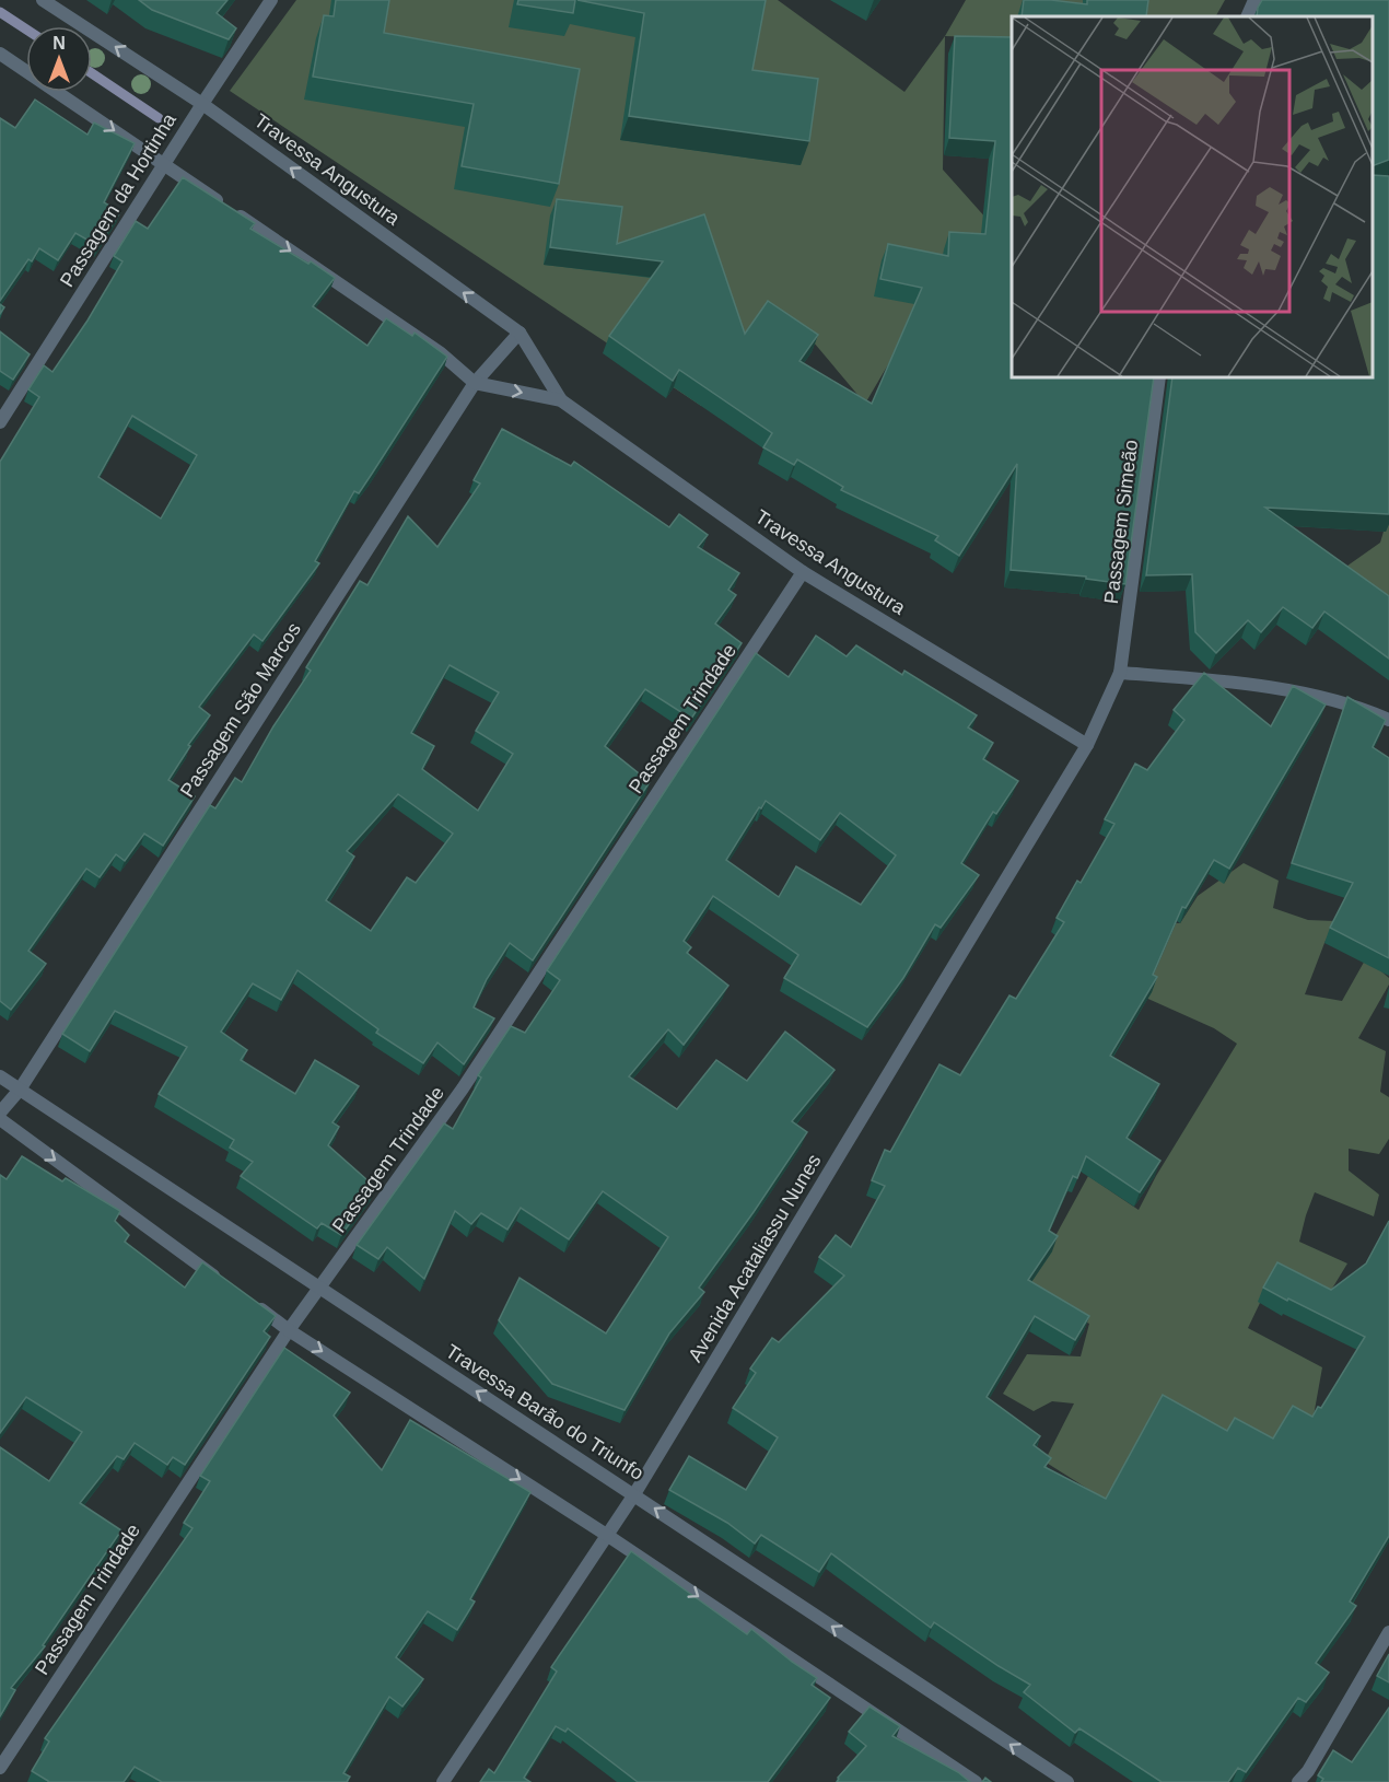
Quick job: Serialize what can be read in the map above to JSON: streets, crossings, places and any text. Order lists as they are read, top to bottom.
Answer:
{
  "streets": {
    "street": [
      "Travessa Angustura",
      "Passagem da Hortinha",
      "Passagem Simeão",
      "Passagem São Marcos",
      "Passagem Trindade",
      "Avenida Acataliassu Nunes",
      "Travessa Barão do Triunfo"
    ]
  },
  "crossings": [
    ["Travessa Angustura", "Passagem da Hortinha"],
    ["Travessa Angustura", "Passagem Simeão"],
    ["Travessa Angustura", "Passagem São Marcos"],
    ["Travessa Angustura", "Passagem Trindade"],
    ["Travessa Angustura", "Avenida Acataliassu Nunes"],
    ["Passagem Simeão", "Avenida Acataliassu Nunes"],
    ["Passagem São Marcos", "Travessa Barão do Triunfo"],
    ["Passagem Trindade", "Travessa Barão do Triunfo"],
    ["Avenida Acataliassu Nunes", "Travessa Barão do Triunfo"]
  ],
  "north": "top"
}
